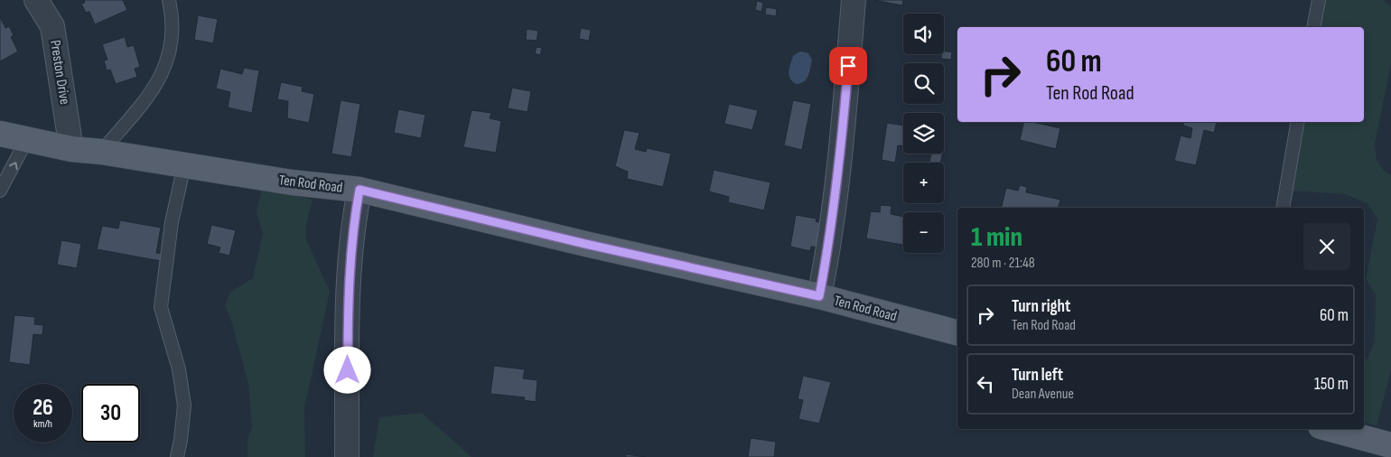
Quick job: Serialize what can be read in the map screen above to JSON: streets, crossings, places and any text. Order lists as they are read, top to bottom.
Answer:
{
  "streets": {
    "main road": ["Ten Rod Road"],
    "street": ["Preston Drive"]
  },
  "crossings": [
    ["Preston Drive", "Ten Rod Road"]
  ],
  "page": {
    "map_buttons": ["+", "−"],
    "turn": ["60 m", "Ten Rod Road"],
    "heading": ["1 min", "280 m · 21:48"],
    "list": [
      {
        "name": "Turn right",
        "note": "Ten Rod Road",
        "value": "60 m"
      },
      {
        "name": "Turn left",
        "note": "Dean Avenue",
        "value": "150 m"
      }
    ],
    "speed": "26 km/h",
    "limit": "30"
  }
}
